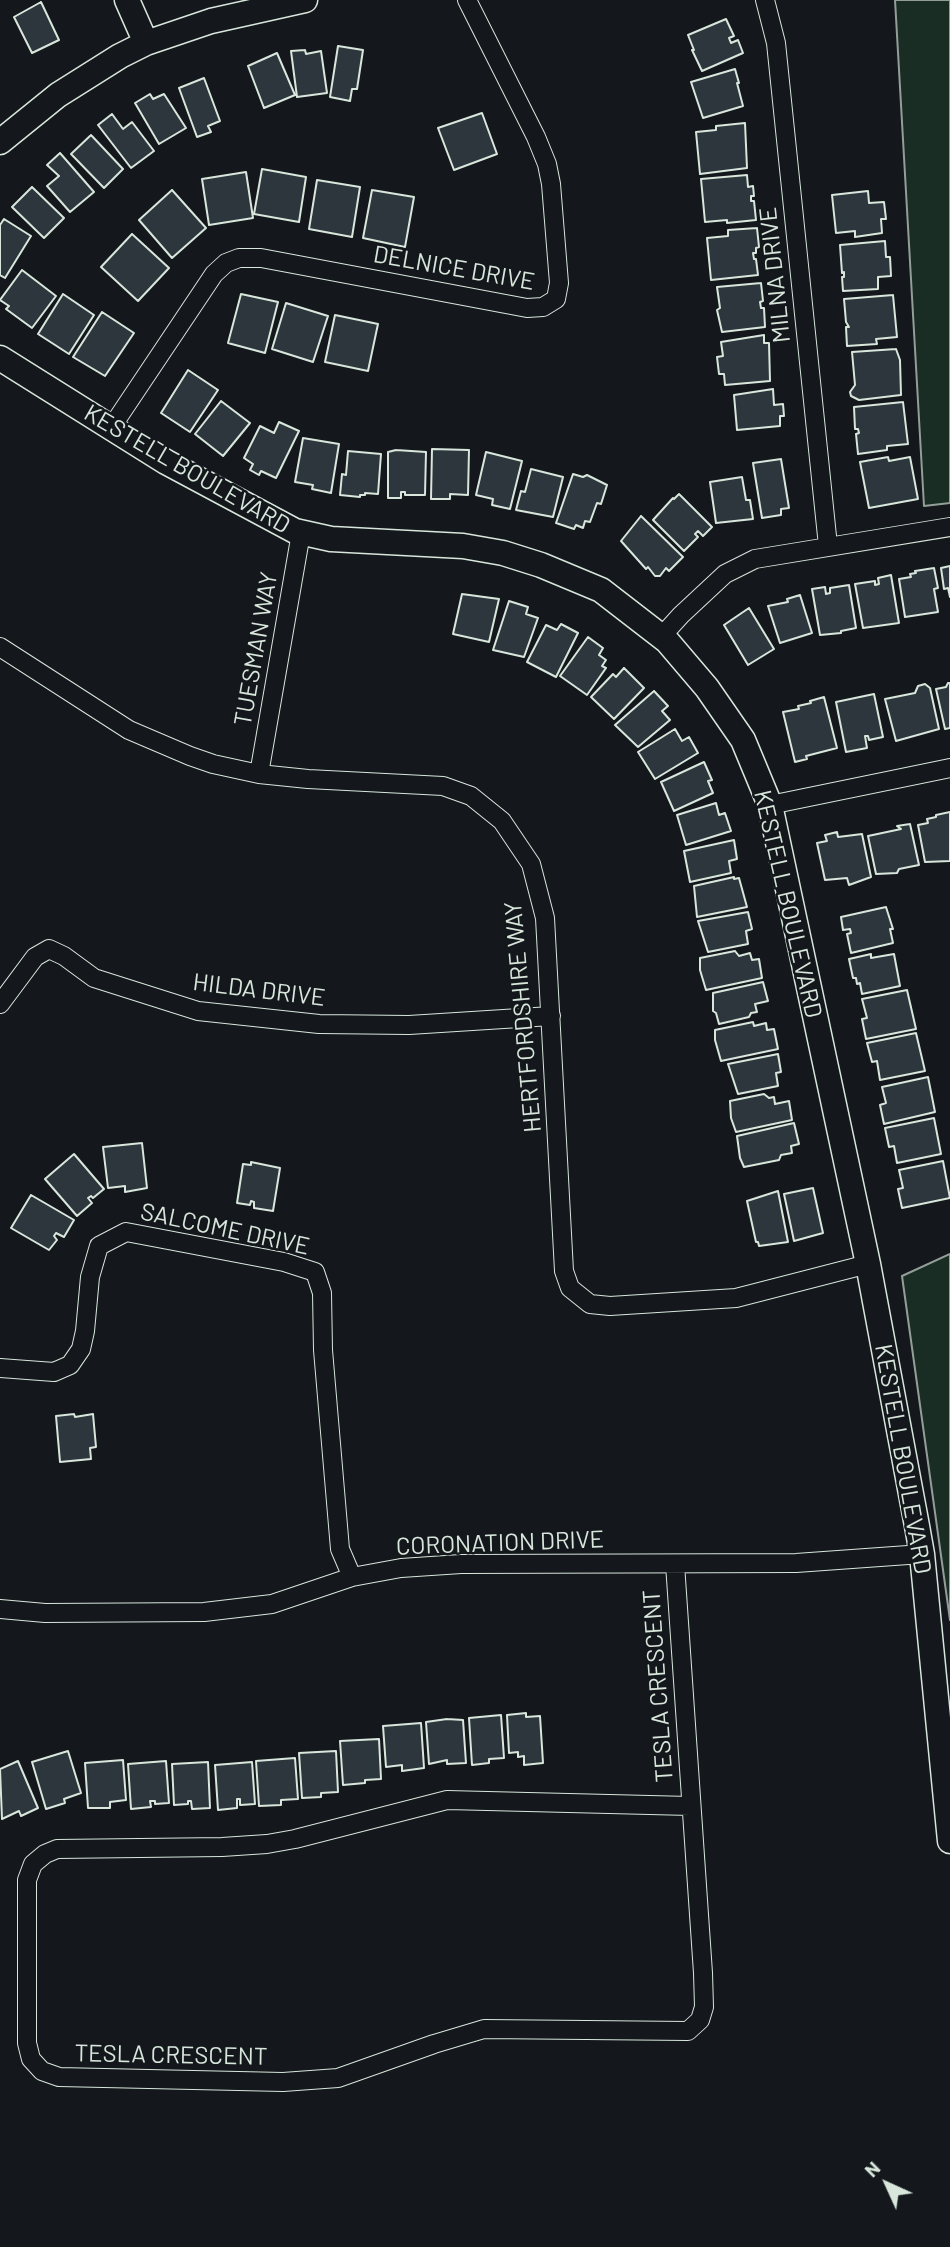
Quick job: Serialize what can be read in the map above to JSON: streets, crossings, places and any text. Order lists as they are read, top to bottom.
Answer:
{
  "streets": {
    "street": [
      "DELNICE DRIVE",
      "MILNA DRIVE",
      "KESTELL BOULEVARD",
      "TUESMAN WAY",
      "HILDA DRIVE",
      "HERTFORDSHIRE WAY",
      "SALCOME DRIVE",
      "CORONATION DRIVE",
      "TESLA CRESCENT"
    ]
  },
  "crossings": [
    ["DELNICE DRIVE", "KESTELL BOULEVARD"],
    ["KESTELL BOULEVARD", "TUESMAN WAY"],
    ["KESTELL BOULEVARD", "HERTFORDSHIRE WAY"],
    ["KESTELL BOULEVARD", "CORONATION DRIVE"],
    ["TUESMAN WAY", "HERTFORDSHIRE WAY"],
    ["HILDA DRIVE", "HERTFORDSHIRE WAY"],
    ["SALCOME DRIVE", "CORONATION DRIVE"],
    ["CORONATION DRIVE", "TESLA CRESCENT"]
  ],
  "north": "top left"
}
